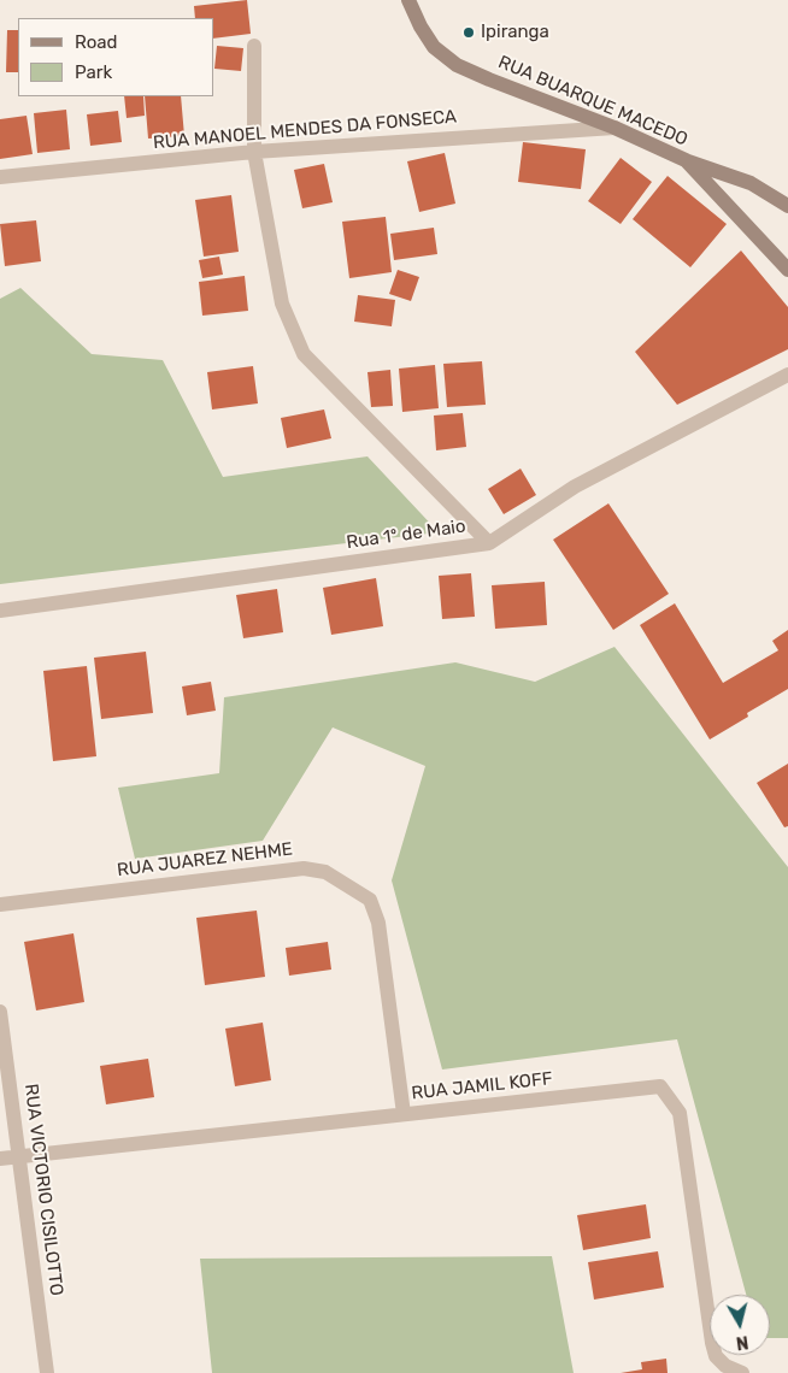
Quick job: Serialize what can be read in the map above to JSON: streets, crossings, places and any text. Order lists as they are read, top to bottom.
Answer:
{
  "streets": {
    "main road": ["RUA BUARQUE MACEDO"],
    "street": [
      "RUA MANOEL MENDES DA FONSECA",
      "Rua 1º de Maio",
      "RUA JUAREZ NEHME",
      "RUA JAMIL KOFF",
      "RUA VICTORIO CISILOTTO"
    ]
  },
  "crossings": [
    ["RUA BUARQUE MACEDO", "RUA MANOEL MENDES DA FONSECA"],
    ["RUA MANOEL MENDES DA FONSECA", "Rua 1º de Maio"],
    ["RUA JUAREZ NEHME", "RUA JAMIL KOFF"],
    ["RUA JAMIL KOFF", "RUA VICTORIO CISILOTTO"]
  ],
  "places": ["Ipiranga"],
  "legend": ["Road", "Park"],
  "north": "bottom"
}
